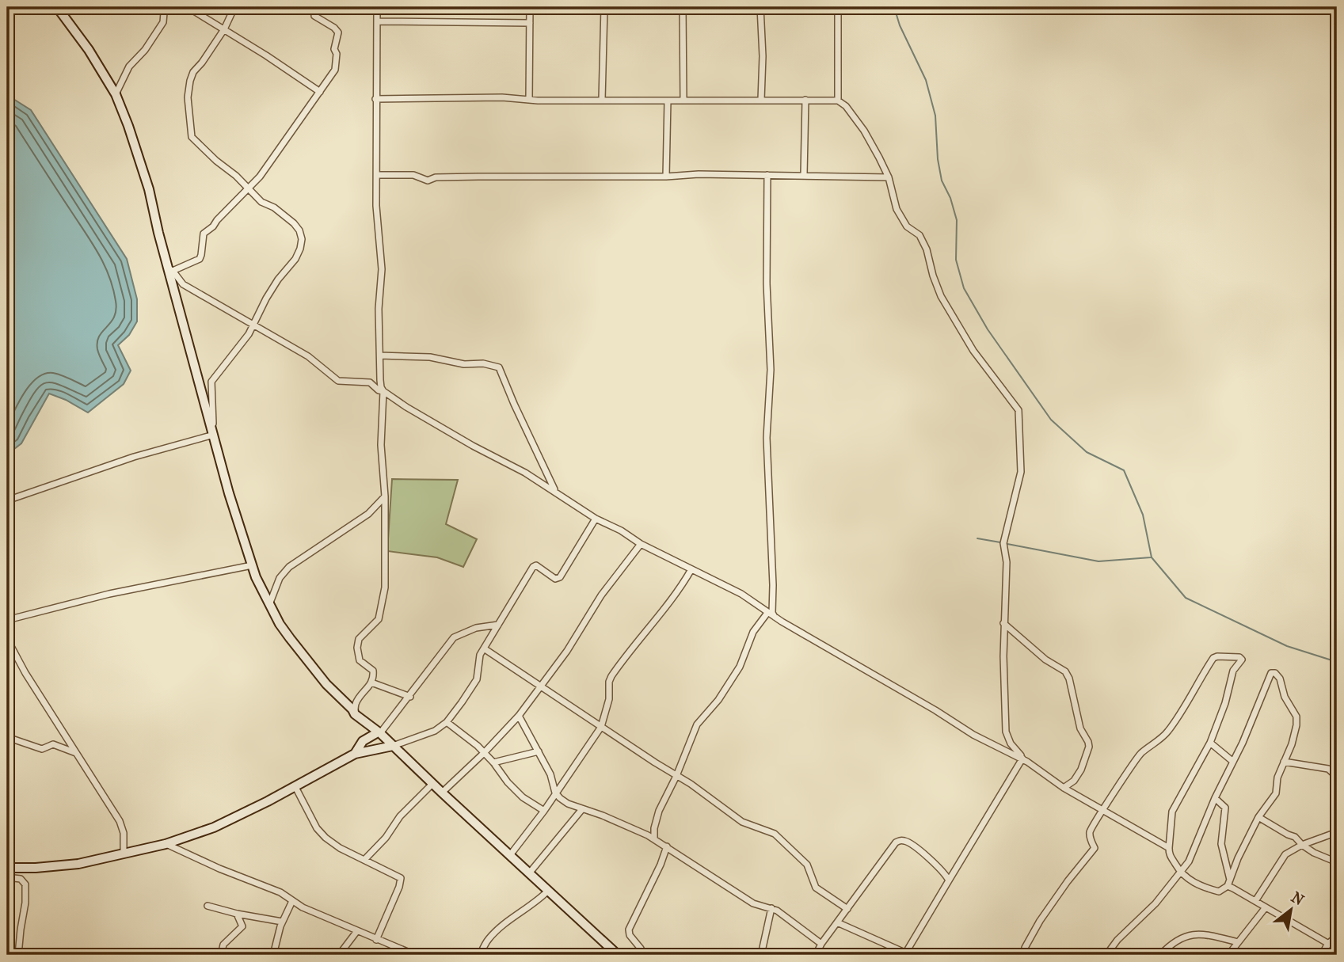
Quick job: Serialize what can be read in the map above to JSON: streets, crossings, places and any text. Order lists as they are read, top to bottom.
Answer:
{
  "north": "top right"
}
